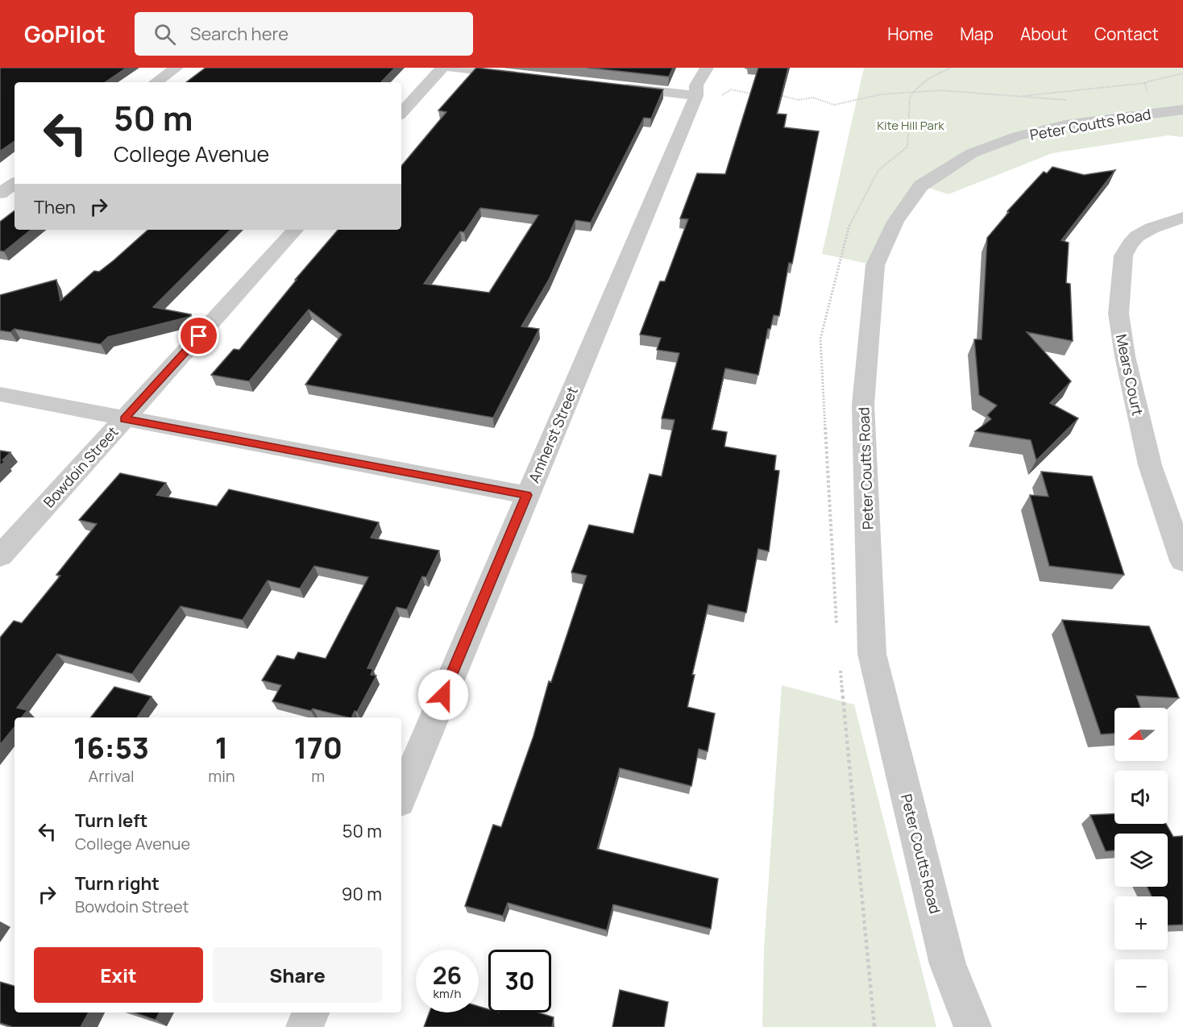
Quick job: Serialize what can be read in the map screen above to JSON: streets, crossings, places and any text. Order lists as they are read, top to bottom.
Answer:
{
  "streets": {
    "street": [
      "Peter Coutts Road",
      "Mears Court",
      "Amherst Street",
      "Bowdoin Street"
    ]
  },
  "parks": ["Kite Hill Park"],
  "north": "left",
  "page": {
    "header": "GoPilot",
    "search": "Search here",
    "nav": [
      "Home",
      "Map",
      "About",
      "Contact"
    ],
    "turn": ["50 m", "College Avenue"],
    "then": "Then",
    "map_buttons": ["+", "−"],
    "eta": [
      "16:53",
      "Arrival",
      "1",
      "min",
      "170",
      "m"
    ],
    "list": [
      {
        "name": "Turn left",
        "note": "College Avenue",
        "value": "50 m"
      },
      {
        "name": "Turn right",
        "note": "Bowdoin Street",
        "value": "90 m"
      }
    ],
    "buttons": ["Exit", "Share"],
    "speed": "26 km/h",
    "limit": "30"
  }
}
